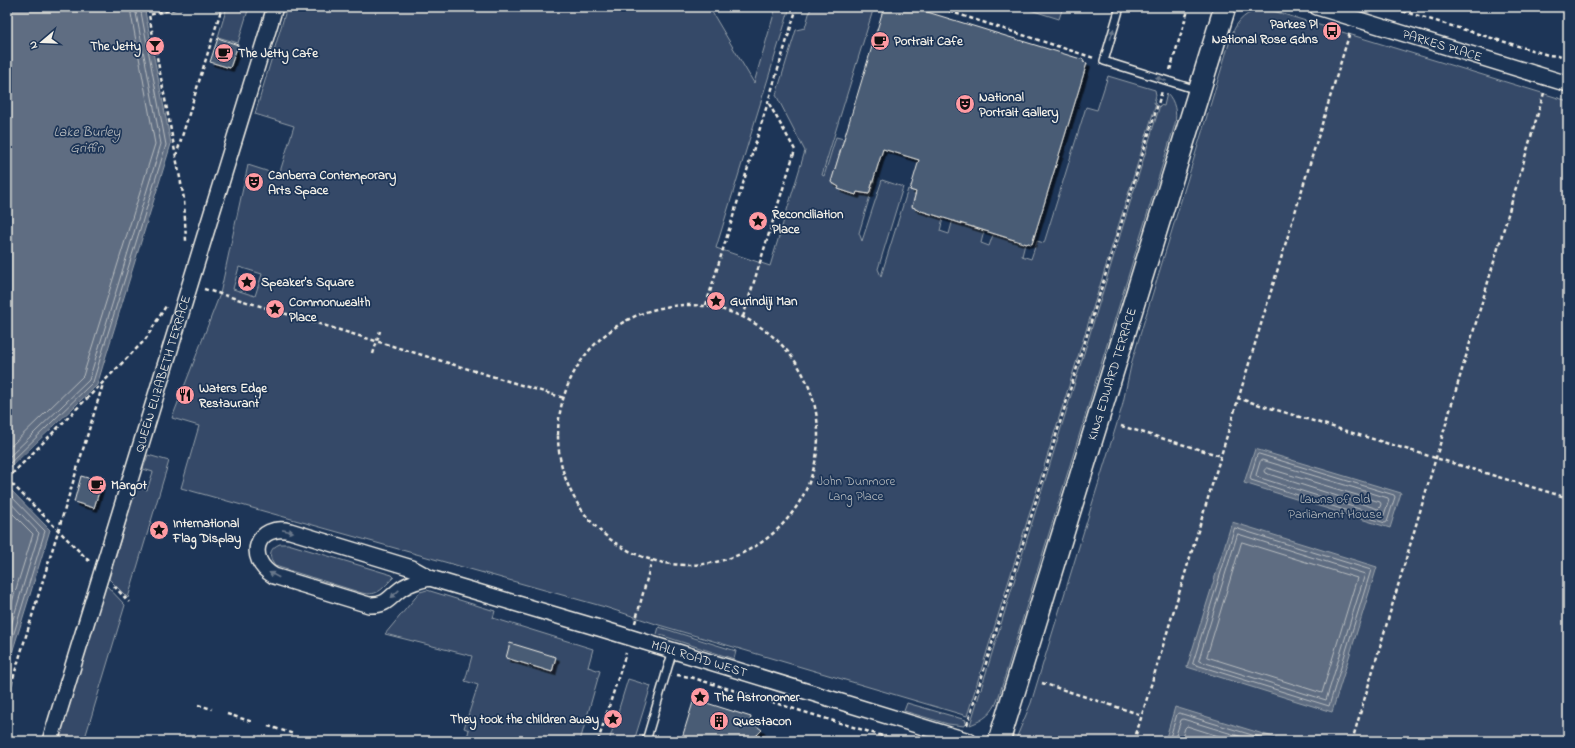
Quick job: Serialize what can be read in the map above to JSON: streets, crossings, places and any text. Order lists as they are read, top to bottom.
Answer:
{
  "streets": {
    "main road": ["KING EDWARD TERRACE"],
    "street": ["PARKES PLACE", "QUEEN ELIZABETH TERRACE", "MALL ROAD WEST"]
  },
  "water": ["Lake Burley Griffin"],
  "parks": ["John Dunmore Lang Place", "Lawns of Old Parliament House"],
  "places": {
    "bus stop": ["Parkes Pl National Rose Gdns"],
    "cafe": ["Portrait Cafe", "The Jetty Cafe", "Margot"],
    "bar": ["The Jetty"],
    "theatre": ["National Portrait Gallery", "Canberra Contemporary Arts Space"],
    "place": [
      "Reconciliation Place",
      "Speaker’s Square",
      "Gurindiji Man",
      "Commonwealth Place",
      "International Flag Display",
      "The Astronomer",
      "They took the children away"
    ],
    "restaurant": ["Waters Edge Restaurant"],
    "building": ["Questacon"]
  },
  "north": "left"
}
